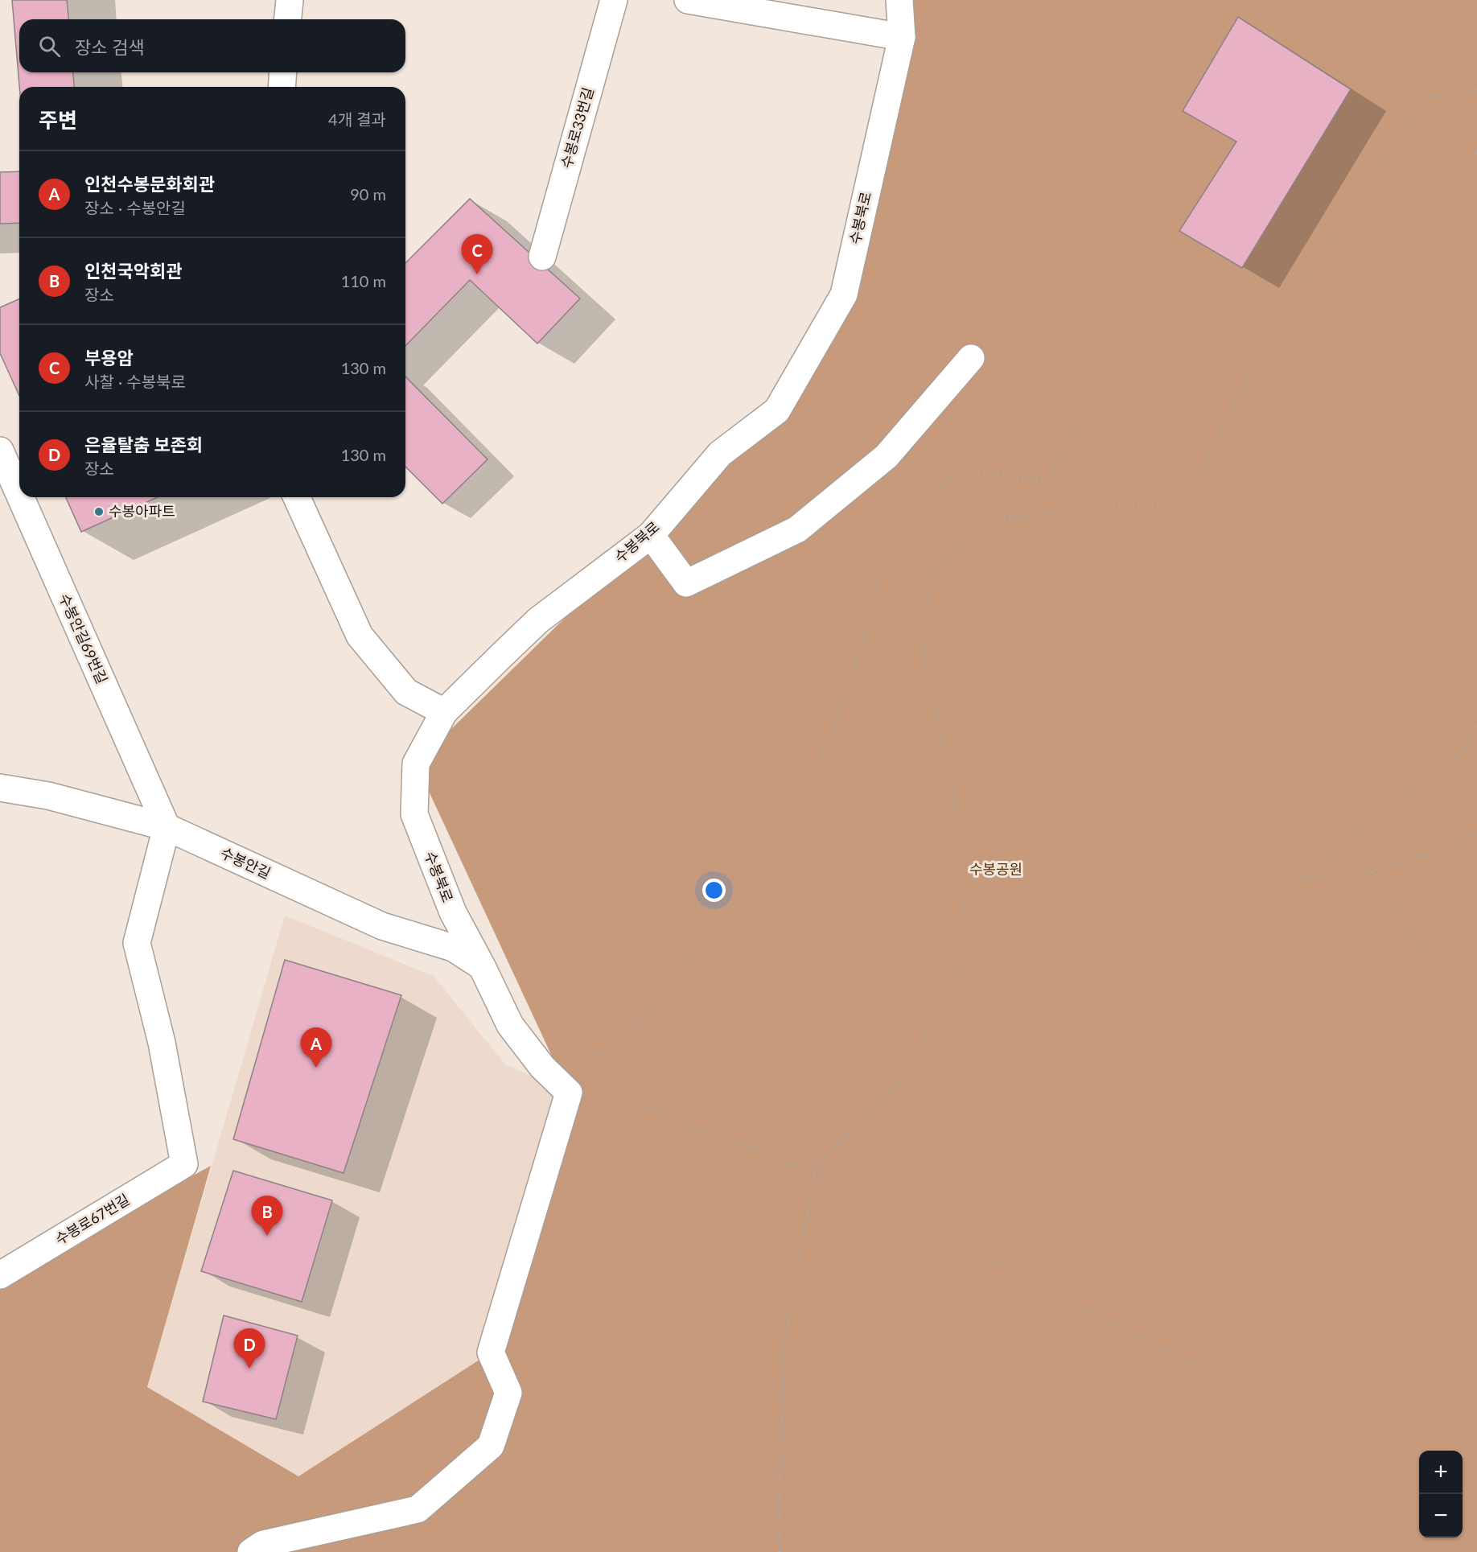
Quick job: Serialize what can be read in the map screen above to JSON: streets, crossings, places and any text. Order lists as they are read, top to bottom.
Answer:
{
  "streets": {
    "street": [
      "수봉로33번길",
      "수봉북로",
      "수봉안길69번길",
      "수봉안길",
      "수봉로67번길"
    ]
  },
  "crossings": [
    ["수봉북로", "수봉안길"],
    ["수봉안길69번길", "수봉안길"],
    ["수봉안길69번길", "수봉로67번길"],
    ["수봉안길", "수봉로67번길"]
  ],
  "parks": ["수봉공원"],
  "places": ["수봉아파트"],
  "page": {
    "search": "장소 검색",
    "heading": ["주변", "4개 결과"],
    "list": [
      {
        "mark": "A",
        "name": "인천수봉문화회관",
        "note": "장소 · 수봉안길",
        "value": "90 m"
      },
      {
        "mark": "B",
        "name": "인천국악회관",
        "note": "장소",
        "value": "110 m"
      },
      {
        "mark": "C",
        "name": "부용암",
        "note": "사찰 · 수봉북로",
        "value": "130 m"
      },
      {
        "mark": "D",
        "name": "은율탈춤 보존회",
        "note": "장소",
        "value": "130 m"
      }
    ],
    "pins": [
      "C",
      "A",
      "B",
      "D"
    ],
    "map_buttons": ["+", "−"]
  }
}
